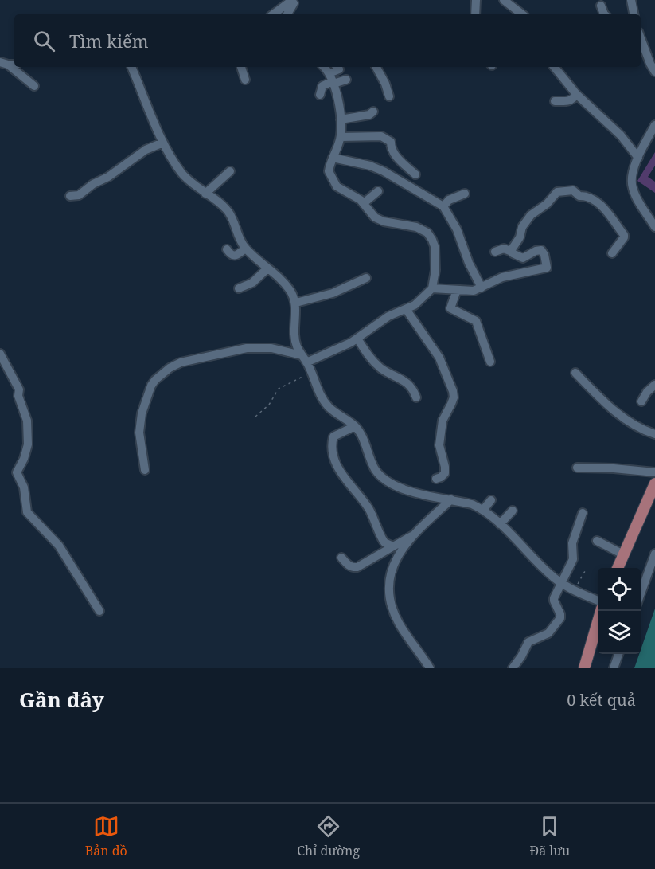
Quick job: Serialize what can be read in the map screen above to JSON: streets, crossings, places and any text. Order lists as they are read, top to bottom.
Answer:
{
  "page": {
    "search": "Tìm kiếm",
    "heading": ["Gần đây", "0 kết quả"],
    "nav": ["Bản đồ", "Chỉ đường", "Đã lưu"]
  }
}
